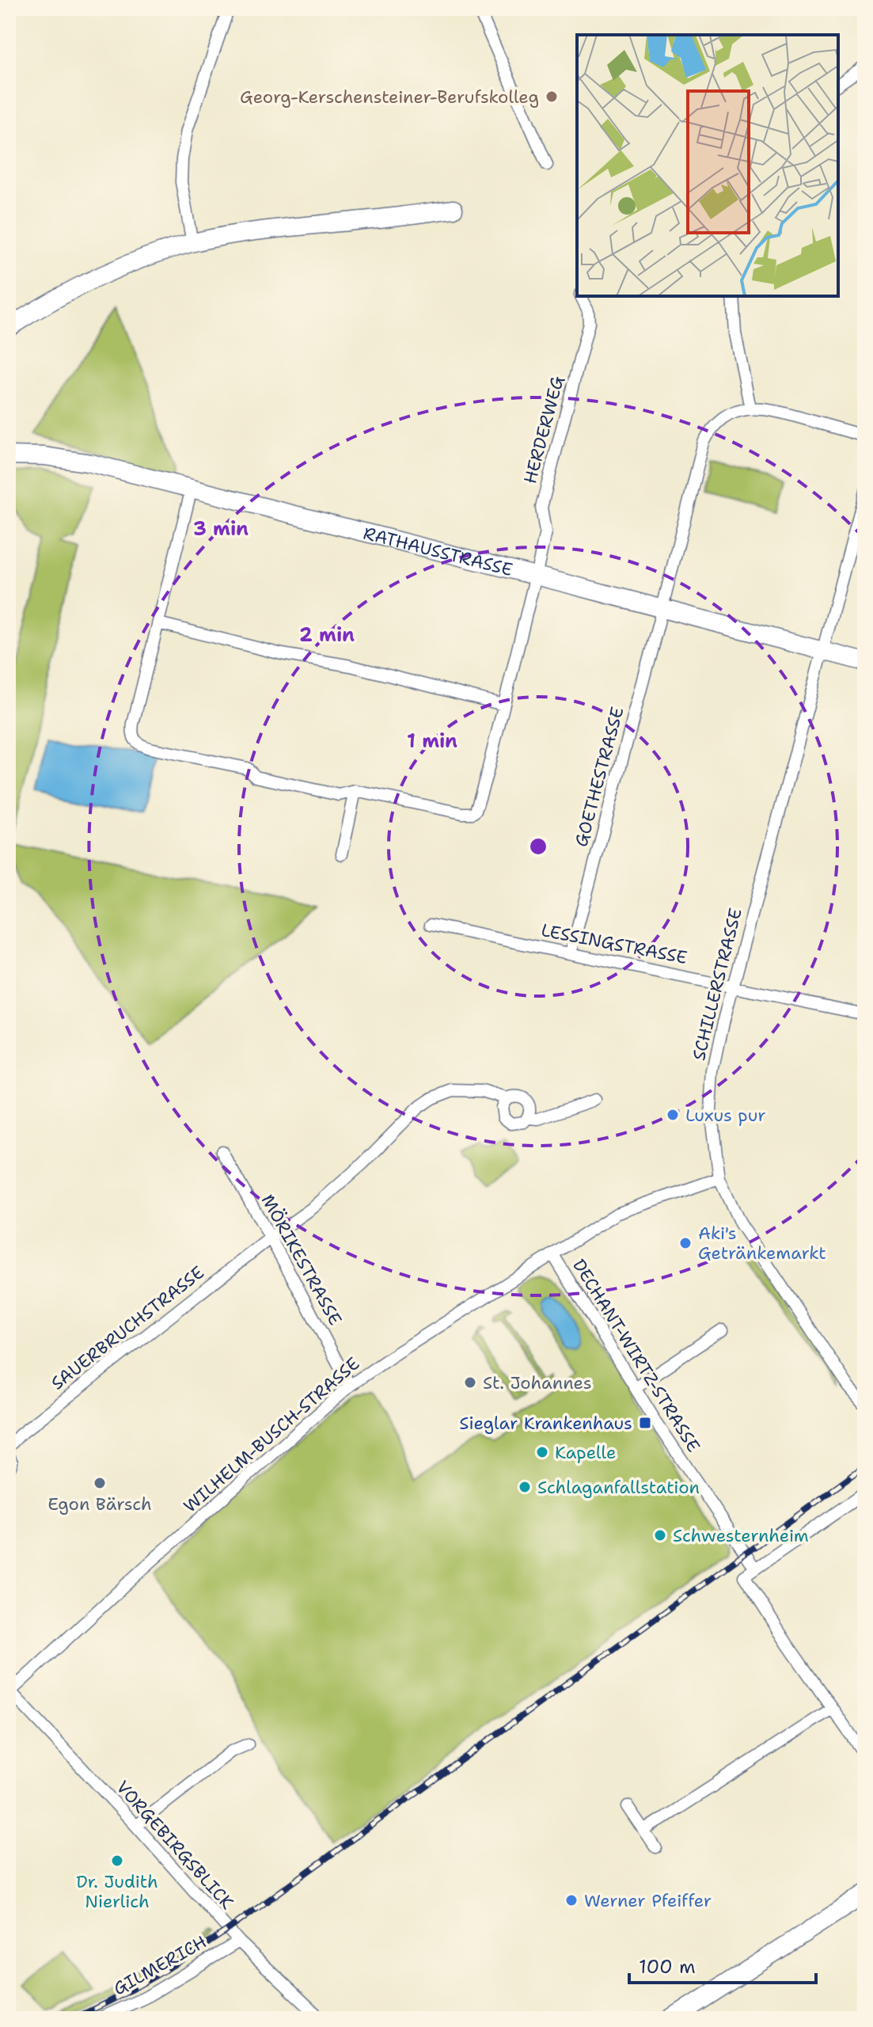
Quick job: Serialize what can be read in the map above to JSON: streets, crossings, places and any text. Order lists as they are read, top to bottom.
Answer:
{
  "streets": {
    "street": [
      "HERDERWEG",
      "RATHAUSSTRASSE",
      "GOETHESTRASSE",
      "LESSINGSTRASSE",
      "SCHILLERSTRASSE",
      "MÖRIKESTRASSE",
      "SAUERBRUCHSTRASSE",
      "DECHANT-WIRTZ-STRASSE",
      "WILHELM-BUSCH-STRASSE",
      "VORGEBIRGSBLICK",
      "GILMERICH"
    ]
  },
  "crossings": [
    ["HERDERWEG", "RATHAUSSTRASSE"],
    ["RATHAUSSTRASSE", "GOETHESTRASSE"],
    ["RATHAUSSTRASSE", "SCHILLERSTRASSE"],
    ["GOETHESTRASSE", "LESSINGSTRASSE"],
    ["LESSINGSTRASSE", "SCHILLERSTRASSE"],
    ["SCHILLERSTRASSE", "WILHELM-BUSCH-STRASSE"],
    ["MÖRIKESTRASSE", "SAUERBRUCHSTRASSE"],
    ["MÖRIKESTRASSE", "WILHELM-BUSCH-STRASSE"],
    ["DECHANT-WIRTZ-STRASSE", "WILHELM-BUSCH-STRASSE"],
    ["WILHELM-BUSCH-STRASSE", "VORGEBIRGSBLICK"],
    ["VORGEBIRGSBLICK", "GILMERICH"]
  ],
  "places": {
    "other": [
      "Georg-Kerschensteiner-Berufskolleg",
      "Luxus pur",
      "Aki's Getränkemarkt",
      "St. Johannes",
      "Kapelle",
      "Egon Bärsch",
      "Schlaganfallstation",
      "Schwesternheim",
      "Dr. Judith Nierlich",
      "Werner Pfeiffer"
    ],
    "transit": ["Sieglar Krankenhaus"]
  },
  "scale_bar": "100 m",
  "rings": ["3 min", "2 min", "1 min"]
}
